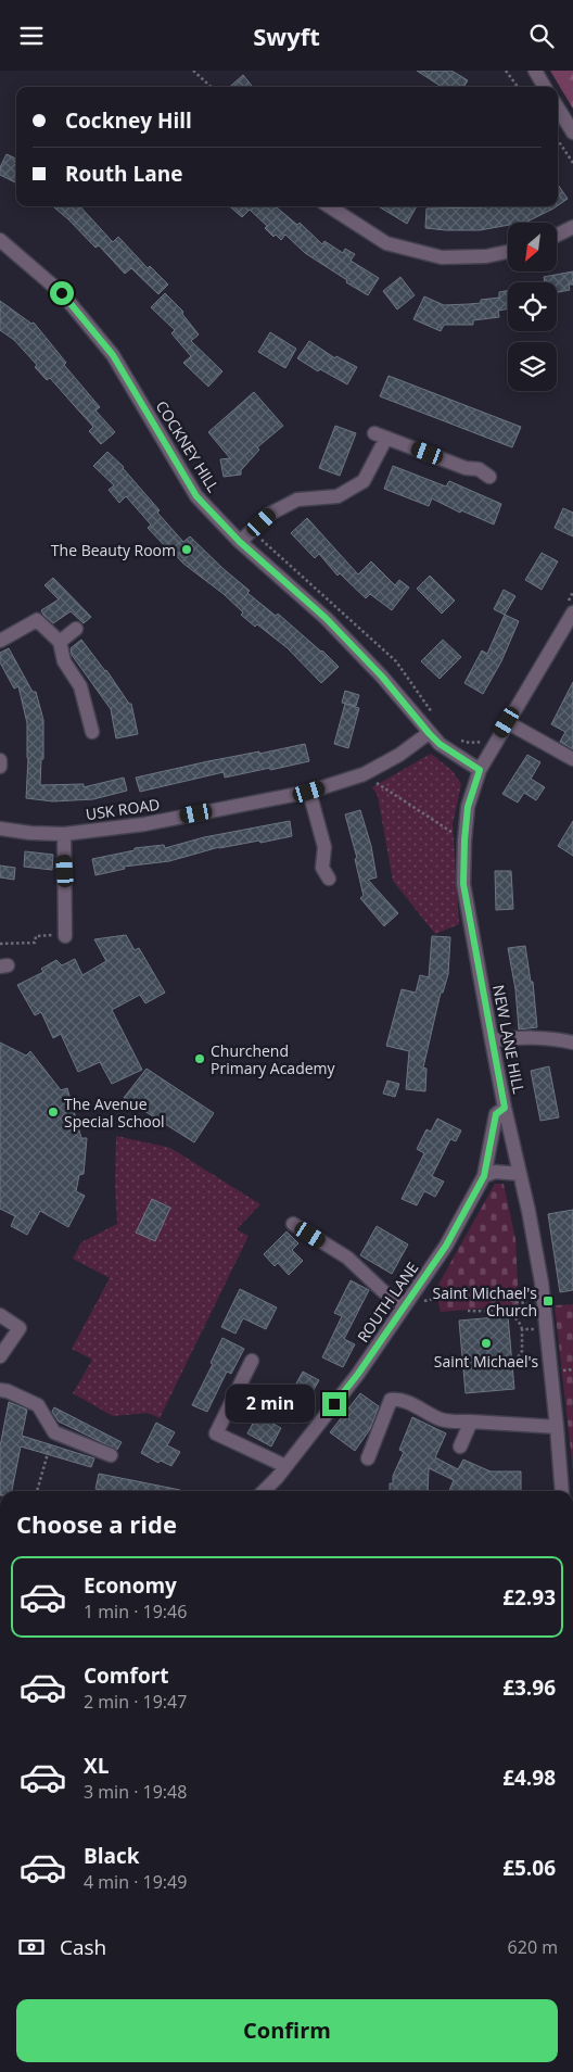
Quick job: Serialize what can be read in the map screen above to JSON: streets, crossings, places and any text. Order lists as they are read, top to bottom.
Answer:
{
  "streets": {
    "street": [
      "COCKNEY HILL",
      "USK ROAD",
      "NEW LANE HILL",
      "ROUTH LANE"
    ]
  },
  "crossings": [
    ["COCKNEY HILL", "USK ROAD"],
    ["COCKNEY HILL", "NEW LANE HILL"],
    ["NEW LANE HILL", "ROUTH LANE"]
  ],
  "places": {
    "other": [
      "The Beauty Room",
      "Churchend Primary Academy",
      "The Avenue Special School",
      "Saint Michael's"
    ],
    "transit": ["Saint Michael's Church"]
  },
  "north": "bottom left",
  "page": {
    "header": "Swyft",
    "banner": ["Cockney Hill", "Routh Lane"],
    "bubble": "2 min",
    "heading": "Choose a ride",
    "list": [
      {
        "name": "Economy",
        "note": "1 min · 19:46",
        "value": "£2.93"
      },
      {
        "name": "Comfort",
        "note": "2 min · 19:47",
        "value": "£3.96"
      },
      {
        "name": "XL",
        "note": "3 min · 19:48",
        "value": "£4.98"
      },
      {
        "name": "Black",
        "note": "4 min · 19:49",
        "value": "£5.06"
      }
    ],
    "pay": ["Cash", "620 m"],
    "buttons": "Confirm"
  }
}
